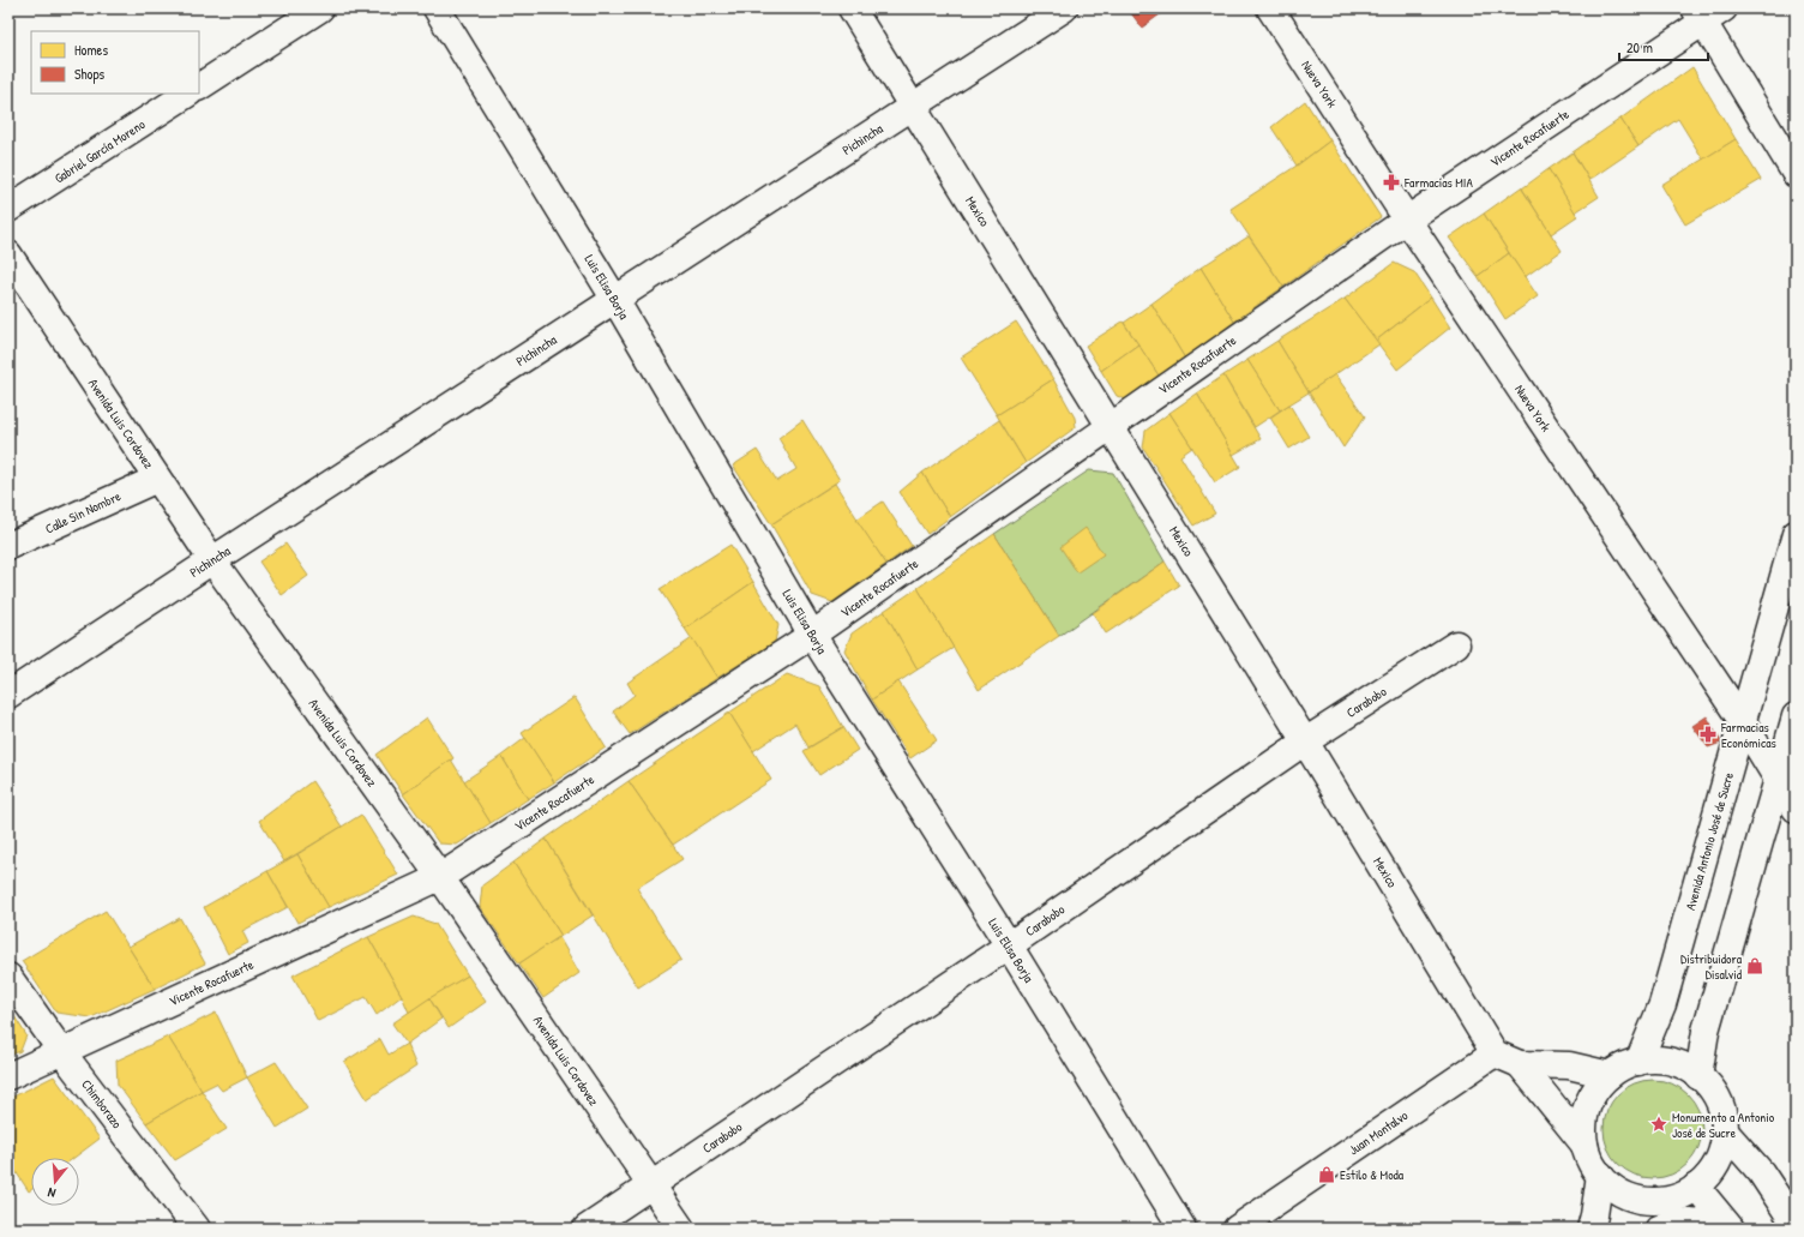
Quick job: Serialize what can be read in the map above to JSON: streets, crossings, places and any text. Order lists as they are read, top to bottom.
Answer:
{
  "streets": {
    "street": [
      "Nueva York",
      "Vicente Rocafuerte",
      "Pichincha",
      "Gabriel García Moreno",
      "Mexico",
      "Luis Elisa Borja",
      "Avenida Luis Cordovez",
      "Calle Sin Nombre",
      "Carabobo",
      "Avenida Antonio José de Sucre",
      "Chimborazo",
      "Juan Montalvo"
    ]
  },
  "crossings": [
    ["Nueva York", "Vicente Rocafuerte"],
    ["Nueva York", "Avenida Antonio José de Sucre"],
    ["Vicente Rocafuerte", "Mexico"],
    ["Vicente Rocafuerte", "Luis Elisa Borja"],
    ["Vicente Rocafuerte", "Avenida Luis Cordovez"],
    ["Vicente Rocafuerte", "Chimborazo"],
    ["Pichincha", "Mexico"],
    ["Pichincha", "Luis Elisa Borja"],
    ["Pichincha", "Avenida Luis Cordovez"],
    ["Mexico", "Carabobo"],
    ["Mexico", "Juan Montalvo"],
    ["Luis Elisa Borja", "Carabobo"],
    ["Avenida Luis Cordovez", "Calle Sin Nombre"],
    ["Avenida Luis Cordovez", "Carabobo"]
  ],
  "places": {
    "pharmacy": ["Farmacias MIA", "Farmacias Económicas"],
    "shop": ["Distribuidora Disalvid", "Estilo & Moda"],
    "place": ["Monumento a Antonio José de Sucre"]
  },
  "legend": ["Homes", "Shops"],
  "scale_bar": "20 m",
  "north": "bottom"
}
